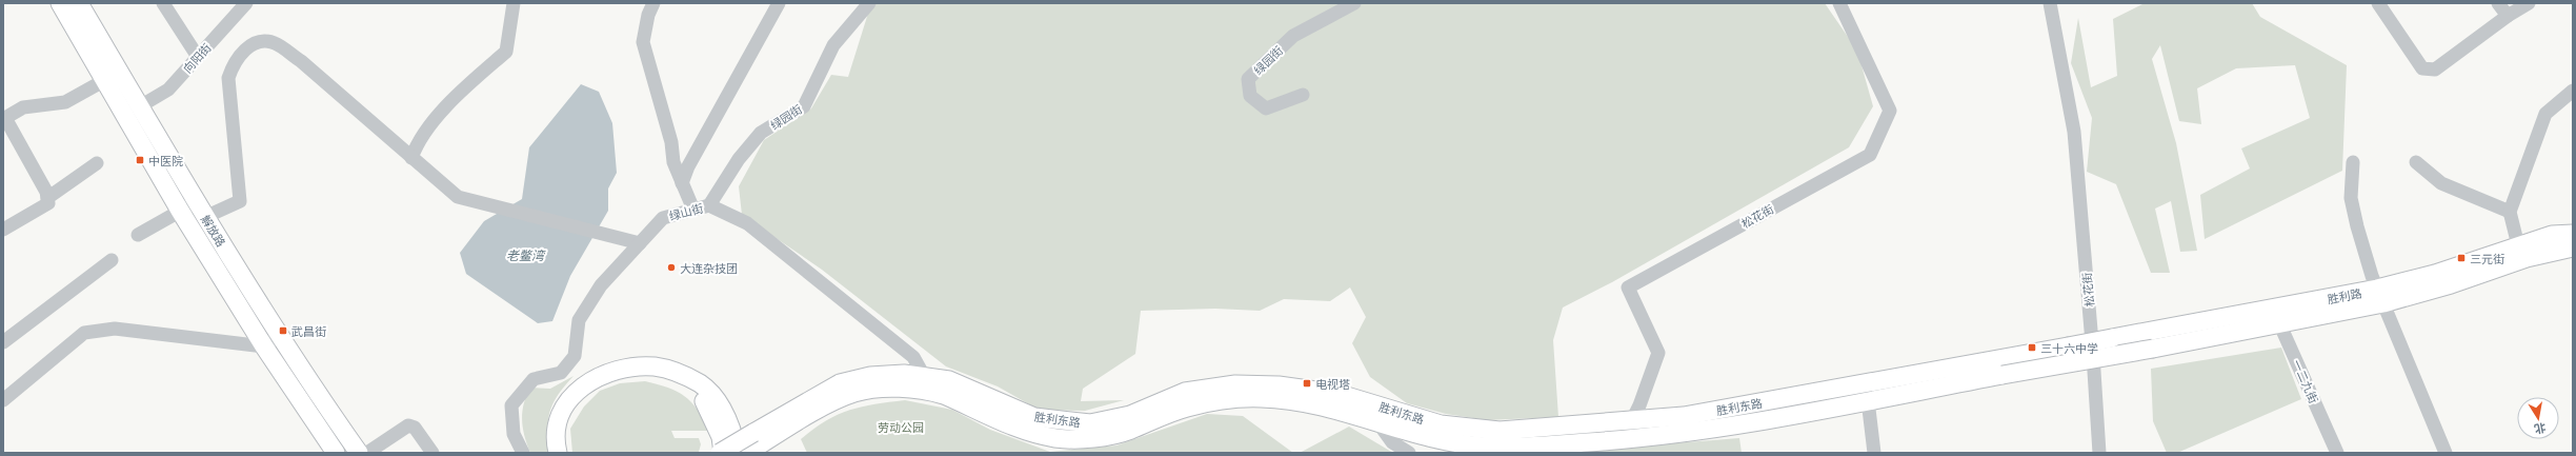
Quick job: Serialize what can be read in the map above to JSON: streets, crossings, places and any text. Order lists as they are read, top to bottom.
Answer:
{
  "streets": {
    "main road": ["解放路", "胜利路", "胜利东路"],
    "street": [
      "向阳街",
      "绿园街",
      "绿山街",
      "松花街",
      "一二九街"
    ]
  },
  "crossings": [
    ["向阳街", "解放路"],
    ["绿园街", "绿山街"],
    ["绿山街", "胜利东路"],
    ["松花街", "胜利东路"],
    ["胜利路", "一二九街"],
    ["胜利路", "胜利东路"]
  ],
  "water": ["老鳖湾"],
  "parks": ["劳动公园"],
  "places": {
    "transit": [
      "中医院",
      "三元街",
      "武昌街",
      "三十六中学",
      "电视塔"
    ],
    "other": ["大连杂技团"]
  },
  "north": "bottom"
}
